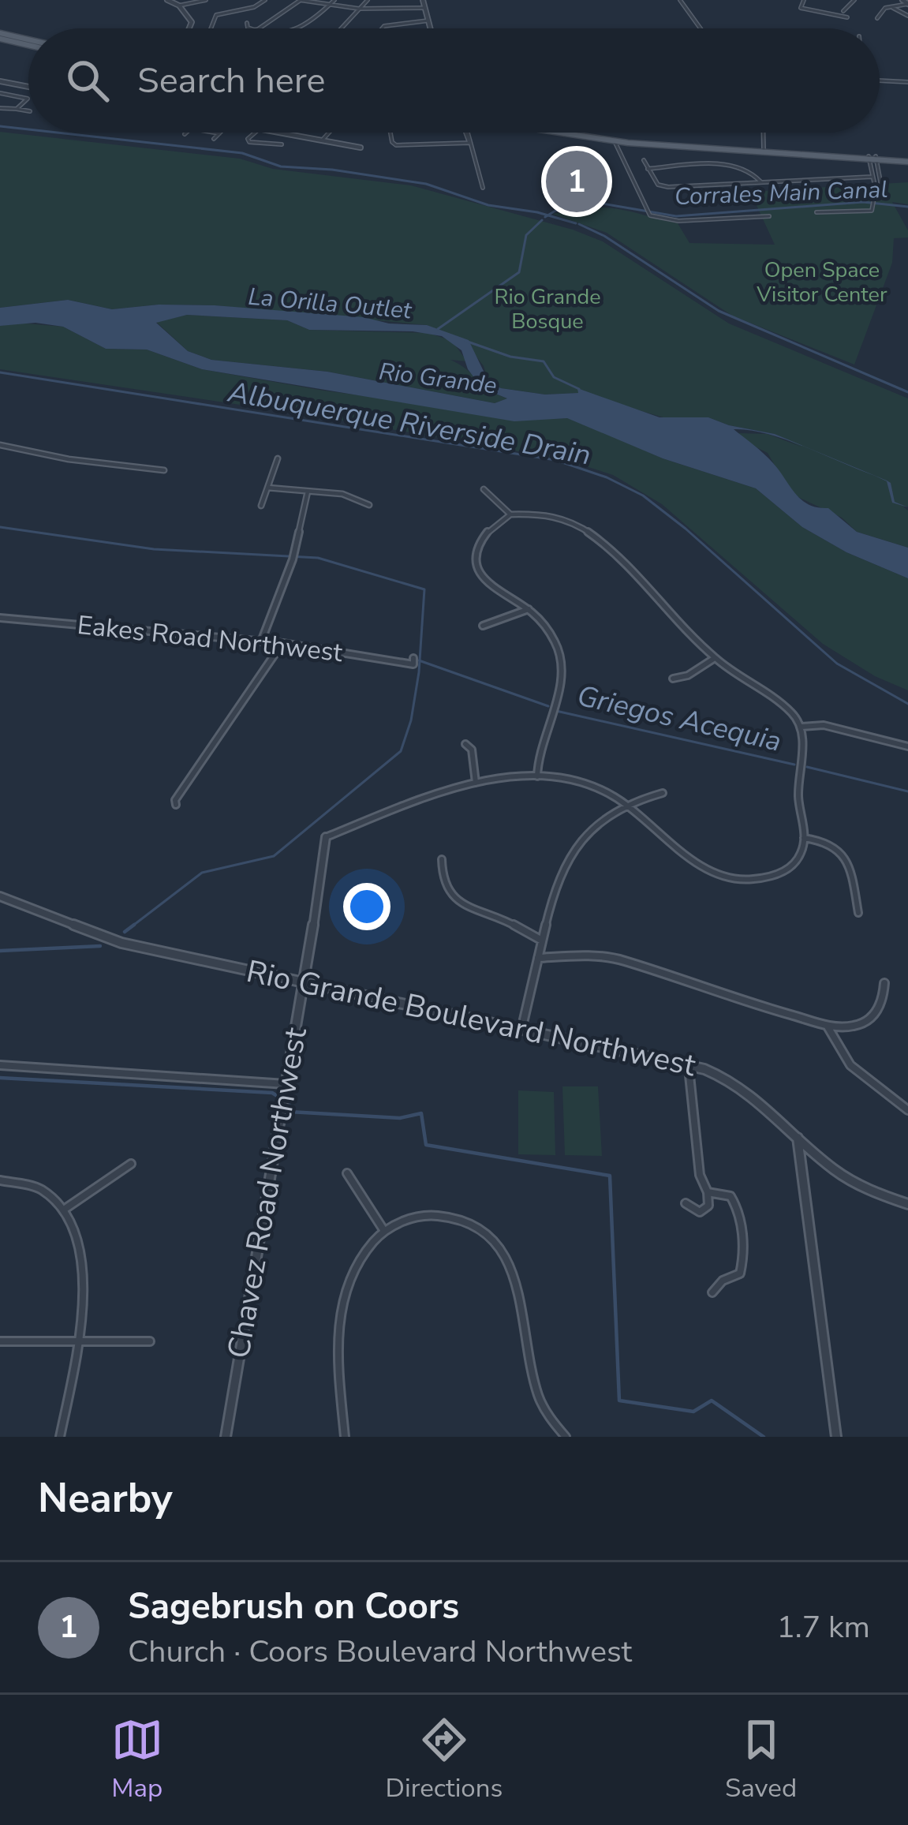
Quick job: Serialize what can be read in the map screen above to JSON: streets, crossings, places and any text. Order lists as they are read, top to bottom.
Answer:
{
  "streets": {
    "street": ["Eakes Road Northwest", "Rio Grande Boulevard Northwest", "Chavez Road Northwest"]
  },
  "crossings": [
    ["Rio Grande Boulevard Northwest", "Chavez Road Northwest"]
  ],
  "water": [
    "Corrales Main Canal",
    "La Orilla Outlet",
    "Rio Grande",
    "Albuquerque Riverside Drain",
    "Griegos Acequia"
  ],
  "parks": ["Open Space Visitor Center", "Rio Grande Bosque"],
  "page": {
    "search": "Search here",
    "pins": "1",
    "heading": "Nearby",
    "list": [
      {
        "mark": "1",
        "name": "Sagebrush on Coors",
        "note": "Church · Coors Boulevard Northwest",
        "value": "1.7 km"
      }
    ],
    "nav": ["Map", "Directions", "Saved"]
  }
}
